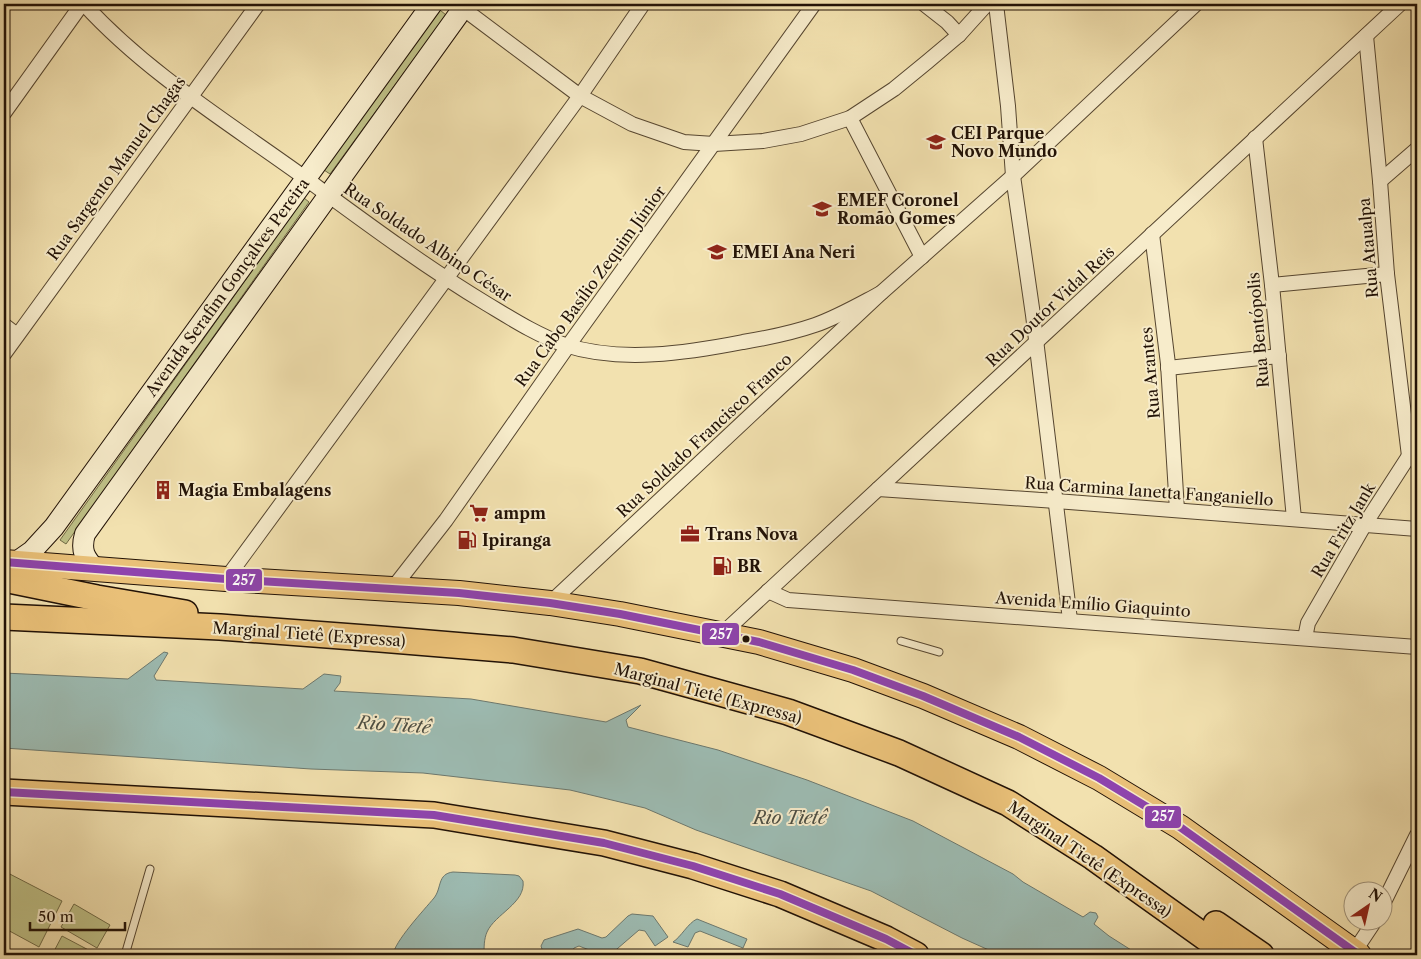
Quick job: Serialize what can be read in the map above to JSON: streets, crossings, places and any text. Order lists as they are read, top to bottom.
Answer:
{
  "streets": {
    "highway": ["Marginal Tietê (Expressa)"],
    "main road": ["Avenida Serafim Gonçalves Pereira"],
    "street": [
      "Rua Sargento Manuel Chagas",
      "Rua Soldado Albino César",
      "Rua Ataualpa",
      "Rua Cabo Basílio Zequim Júnior",
      "Rua Doutor Vidal Reis",
      "Rua Bentópolis",
      "Rua Arantes",
      "Rua Soldado Francisco Franco",
      "Rua Carmina Ianetta Fanganiello",
      "Rua Fritz Jank",
      "Avenida Emílio Giaquinto"
    ]
  },
  "crossings": [
    ["Rua Sargento Manuel Chagas", "Rua Soldado Albino César"],
    ["Rua Soldado Albino César", "Rua Cabo Basílio Zequim Júnior"],
    ["Rua Soldado Albino César", "Avenida Serafim Gonçalves Pereira"],
    ["Rua Soldado Albino César", "Rua Soldado Francisco Franco"],
    ["Rua Ataualpa", "Rua Doutor Vidal Reis"],
    ["Rua Ataualpa", "Rua Fritz Jank"],
    ["Rua Doutor Vidal Reis", "Rua Bentópolis"],
    ["Rua Doutor Vidal Reis", "Rua Arantes"],
    ["Rua Doutor Vidal Reis", "Rua Carmina Ianetta Fanganiello"],
    ["Rua Doutor Vidal Reis", "Avenida Emílio Giaquinto"],
    ["Rua Bentópolis", "Rua Carmina Ianetta Fanganiello"],
    ["Rua Arantes", "Rua Carmina Ianetta Fanganiello"],
    ["Rua Carmina Ianetta Fanganiello", "Rua Fritz Jank"],
    ["Rua Fritz Jank", "Avenida Emílio Giaquinto"]
  ],
  "water": ["Rio Tietê"],
  "places": {
    "school or university": ["CEI Parque Novo Mundo", "EMEF Coronel Romão Gomes", "EMEI Ana Neri"],
    "building": ["Magia Embalagens"],
    "supermarket": ["ampm"],
    "office": ["Trans Nova"],
    "fuel station": ["Ipiranga", "BR"]
  },
  "lines": ["transit line 257"],
  "scale_bar": "50 m",
  "north": "top right"
}
